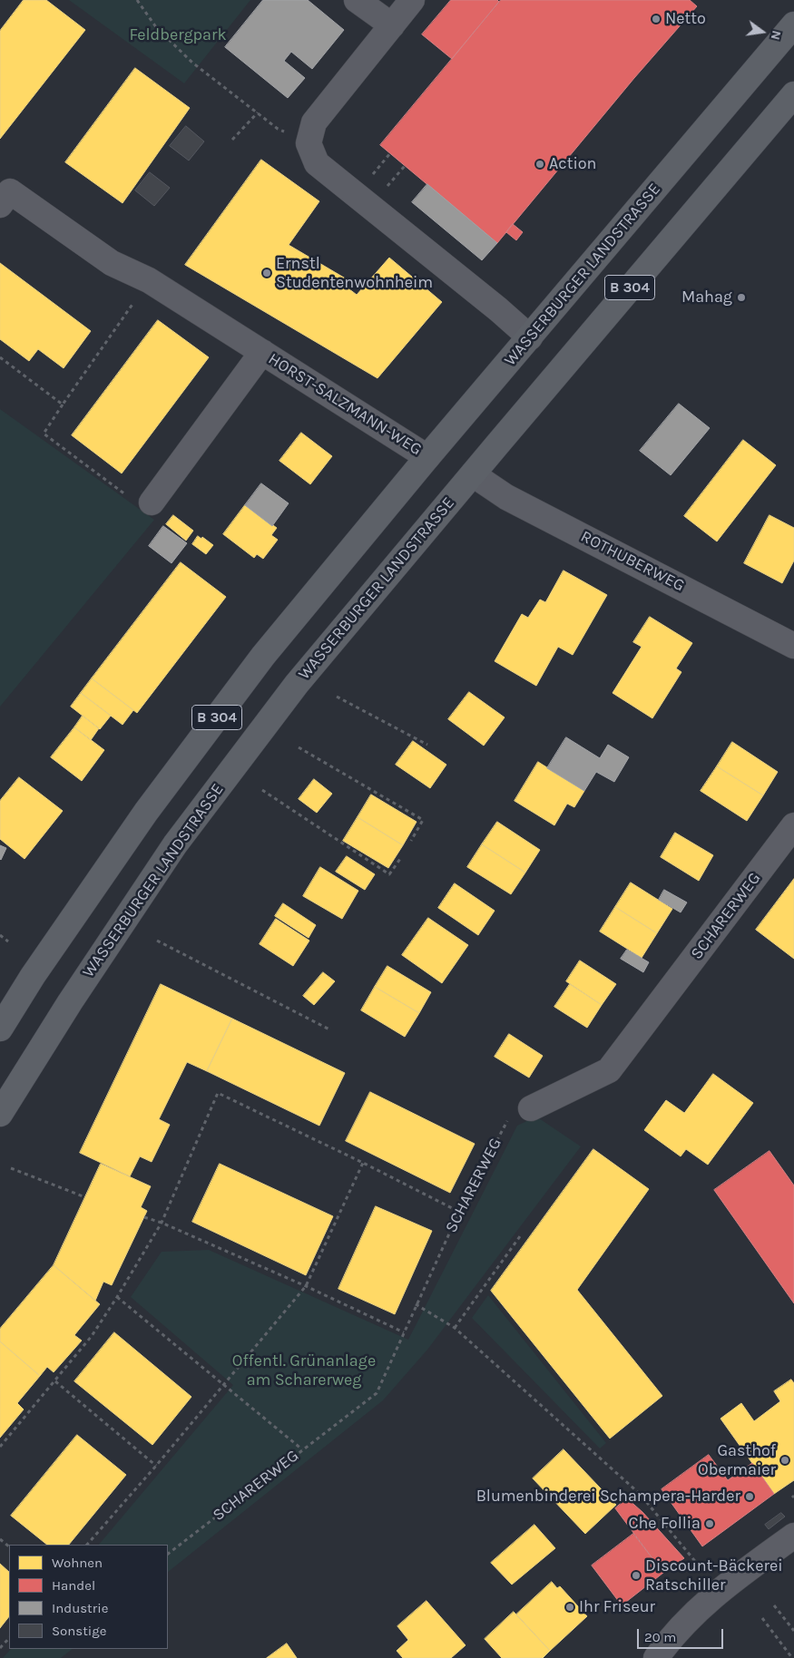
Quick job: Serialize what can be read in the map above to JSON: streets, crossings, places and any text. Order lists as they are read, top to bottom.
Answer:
{
  "streets": {
    "main road": ["WASSERBURGER LANDSTRASSE", "B 304"],
    "street": ["HORST-SALZMANN-WEG", "ROTHUBERWEG", "SCHARERWEG"]
  },
  "crossings": [
    ["WASSERBURGER LANDSTRASSE", "HORST-SALZMANN-WEG"],
    ["WASSERBURGER LANDSTRASSE", "ROTHUBERWEG"]
  ],
  "parks": ["Feldbergpark", "Offentl. Grünanlage am Scharerweg"],
  "places": [
    "Netto",
    "Action",
    "Ernstl Studentenwohnheim",
    "Mahag",
    "Gasthof Obermaier",
    "Blumenbinderei Schampera-Harder",
    "Che Follia",
    "Discount-Bäckerei Ratschiller",
    "Ihr Friseur"
  ],
  "legend": [
    "Wohnen",
    "Handel",
    "Industrie",
    "Sonstige"
  ],
  "scale_bar": "20 m",
  "north": "right"
}
